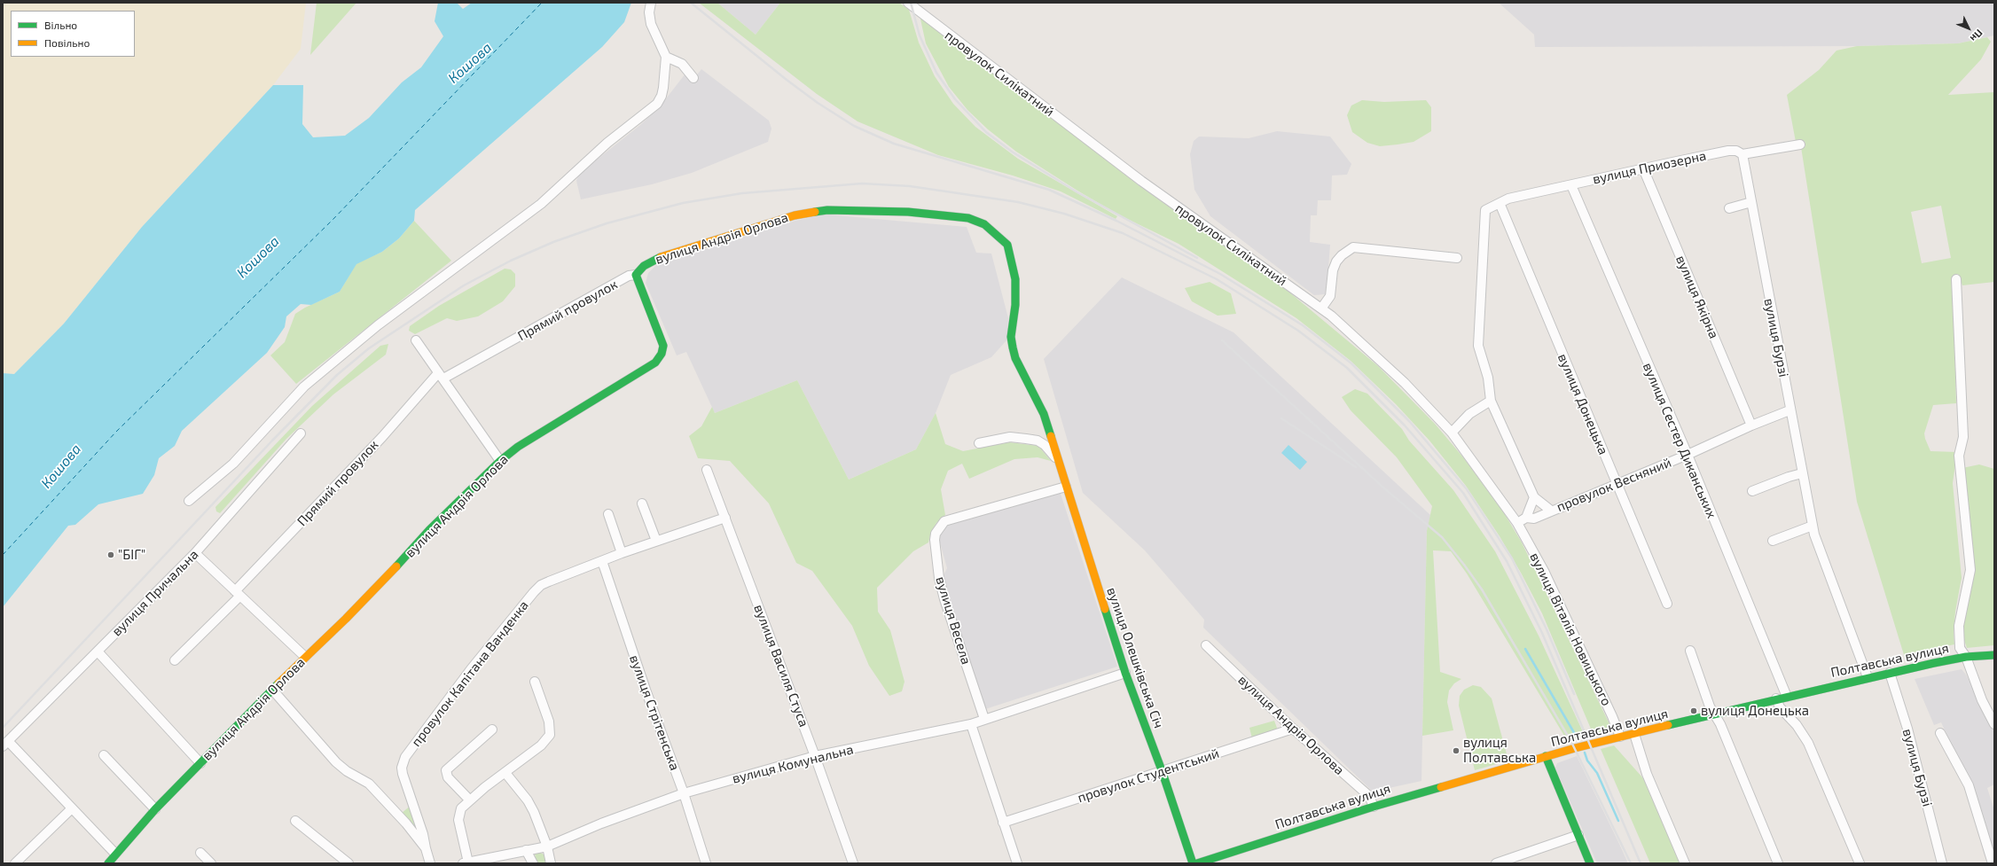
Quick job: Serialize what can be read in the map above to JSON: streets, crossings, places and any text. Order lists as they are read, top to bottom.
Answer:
{
  "streets": {
    "street": [
      "провулок Силікатний",
      "вулиця Приозерна",
      "вулиця Андрія Орлова",
      "вулиця Якірна",
      "Прямий провулок",
      "вулиця Бурзі",
      "вулиця Донецька",
      "вулиця Сестер Диканських",
      "провулок Весняний",
      "вулиця Причальна",
      "вулиця Весела",
      "вулиця Віталія Новицького",
      "вулиця Олешківська Січ",
      "Полтавська вулиця",
      "вулиця Василя Стуса",
      "провулок Капітана Ванденка",
      "вулиця Стрітенська",
      "вулиця Комунальна",
      "провулок Студентський"
    ]
  },
  "crossings": [
    ["провулок Силікатний", "провулок Весняний"],
    ["провулок Силікатний", "вулиця Віталія Новицького"],
    ["вулиця Приозерна", "вулиця Якірна"],
    ["вулиця Приозерна", "вулиця Бурзі"],
    ["вулиця Приозерна", "вулиця Донецька"],
    ["вулиця Приозерна", "вулиця Сестер Диканських"],
    ["вулиця Андрія Орлова", "Прямий провулок"],
    ["вулиця Андрія Орлова", "вулиця Олешківська Січ"],
    ["вулиця Андрія Орлова", "Полтавська вулиця"],
    ["вулиця Андрія Орлова", "провулок Студентський"],
    ["вулиця Якірна", "провулок Весняний"],
    ["вулиця Бурзі", "провулок Весняний"],
    ["вулиця Бурзі", "Полтавська вулиця"],
    ["вулиця Донецька", "провулок Весняний"],
    ["вулиця Сестер Диканських", "провулок Весняний"],
    ["вулиця Сестер Диканських", "Полтавська вулиця"],
    ["провулок Весняний", "вулиця Віталія Новицького"],
    ["вулиця Весела", "вулиця Олешківська Січ"],
    ["вулиця Весела", "вулиця Комунальна"],
    ["вулиця Віталія Новицького", "Полтавська вулиця"],
    ["вулиця Олешківська Січ", "вулиця Комунальна"],
    ["вулиця Олешківська Січ", "провулок Студентський"],
    ["вулиця Василя Стуса", "провулок Капітана Ванденка"],
    ["вулиця Василя Стуса", "вулиця Комунальна"],
    ["провулок Капітана Ванденка", "вулиця Стрітенська"],
    ["вулиця Стрітенська", "вулиця Комунальна"]
  ],
  "water": ["Кошова"],
  "places": ["\"БІГ\"", "вулиця Донецька", "вулиця Полтавська"],
  "legend": ["Вільно", "Повільно"],
  "north": "bottom right"
}
